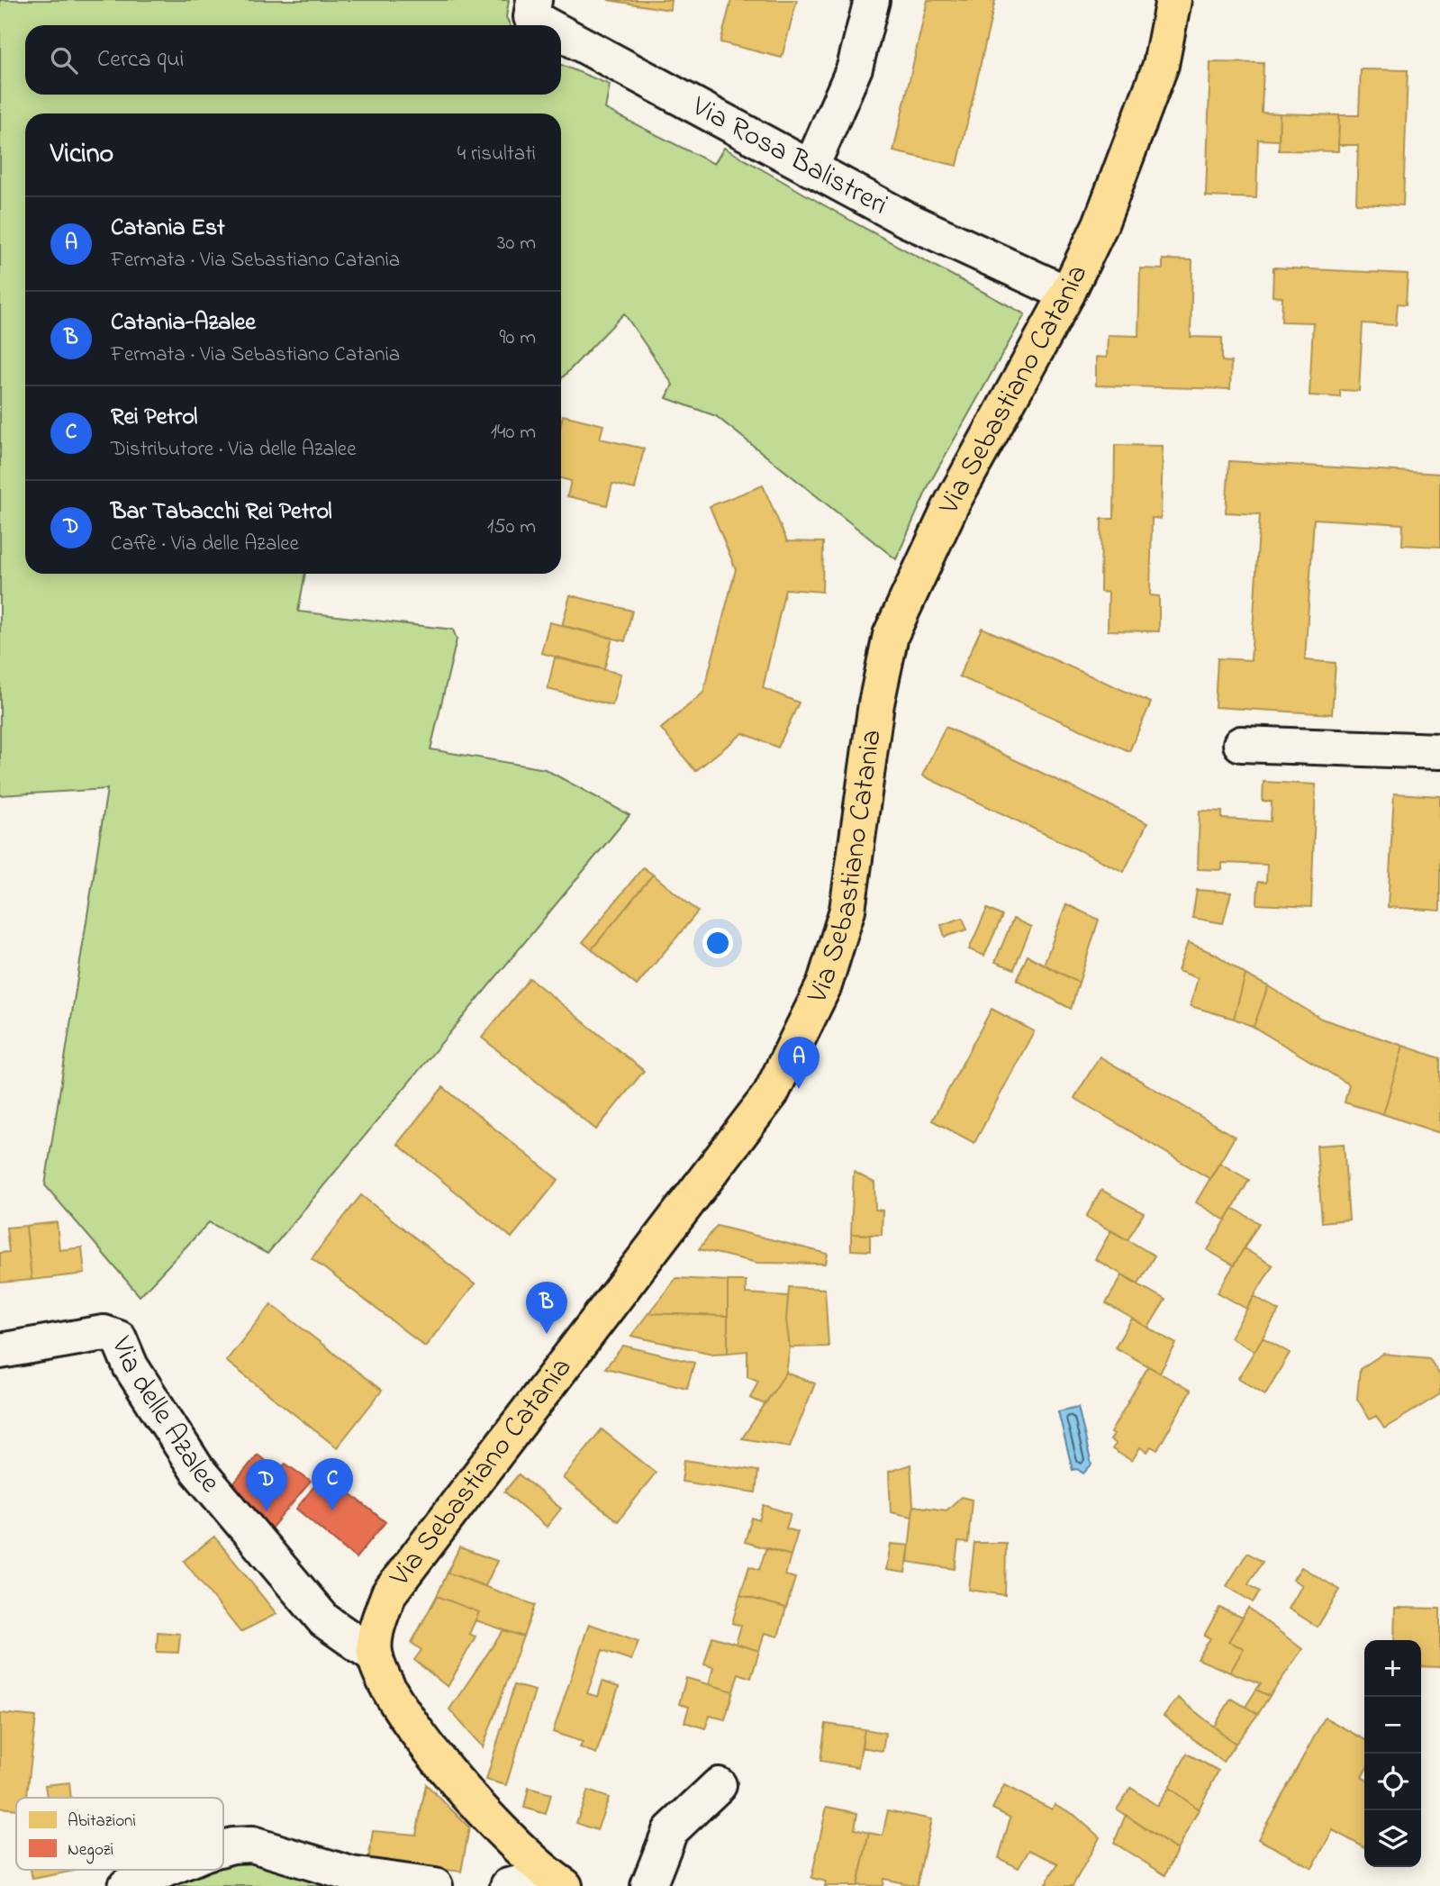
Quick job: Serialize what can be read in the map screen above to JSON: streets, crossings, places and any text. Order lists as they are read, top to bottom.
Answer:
{
  "streets": {
    "main road": ["Via Sebastiano Catania"],
    "street": ["Via Rosa Balistreri", "Via delle Azalee"]
  },
  "crossings": [
    ["Via Rosa Balistreri", "Via Sebastiano Catania"],
    ["Via Sebastiano Catania", "Via delle Azalee"]
  ],
  "legend": ["Abitazioni", "Negozi"],
  "page": {
    "search": "Cerca qui",
    "heading": ["Vicino", "4 risultati"],
    "list": [
      {
        "mark": "A",
        "name": "Catania Est",
        "note": "Fermata · Via Sebastiano Catania",
        "value": "30 m"
      },
      {
        "mark": "B",
        "name": "Catania-Azalee",
        "note": "Fermata · Via Sebastiano Catania",
        "value": "90 m"
      },
      {
        "mark": "C",
        "name": "Rei Petrol",
        "note": "Distributore · Via delle Azalee",
        "value": "140 m"
      },
      {
        "mark": "D",
        "name": "Bar Tabacchi Rei Petrol",
        "note": "Caffè · Via delle Azalee",
        "value": "150 m"
      }
    ],
    "pins": [
      "A",
      "B",
      "C",
      "D"
    ],
    "map_buttons": ["+", "−"]
  }
}
